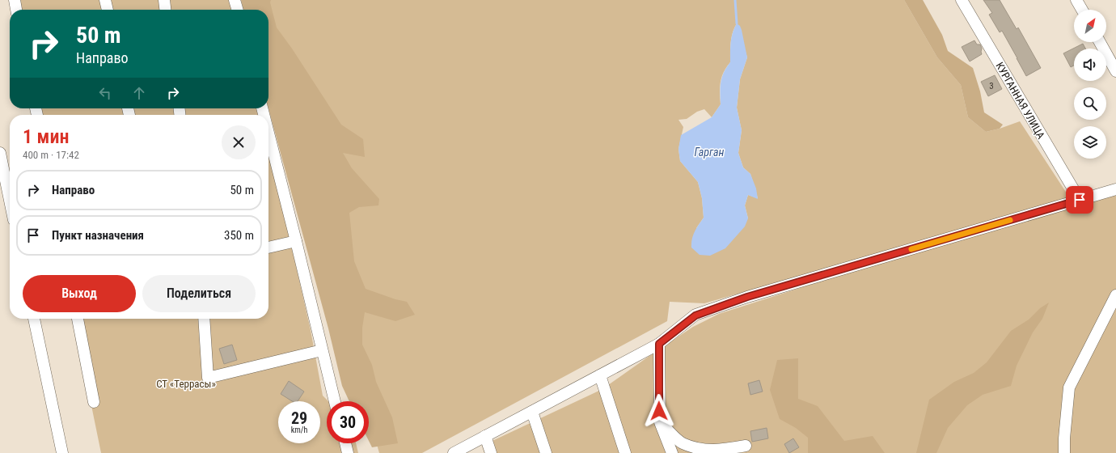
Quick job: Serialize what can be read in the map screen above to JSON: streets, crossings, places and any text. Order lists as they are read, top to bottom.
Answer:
{
  "streets": {
    "street": ["КУРГАННАЯ УЛИЦА"]
  },
  "water": ["Гарган"],
  "parks": ["СТ «Террасы»"],
  "house_numbers": ["3"],
  "north": "top right",
  "page": {
    "turn": ["50 m", "Направо"],
    "heading": ["1 мин", "400 m · 17:42"],
    "list": [
      {
        "name": "Направо",
        "value": "50 m"
      },
      {
        "name": "Пункт назначения",
        "value": "350 m"
      }
    ],
    "buttons": ["Выход", "Поделиться"],
    "speed": "29 km/h",
    "limit": "30"
  }
}
